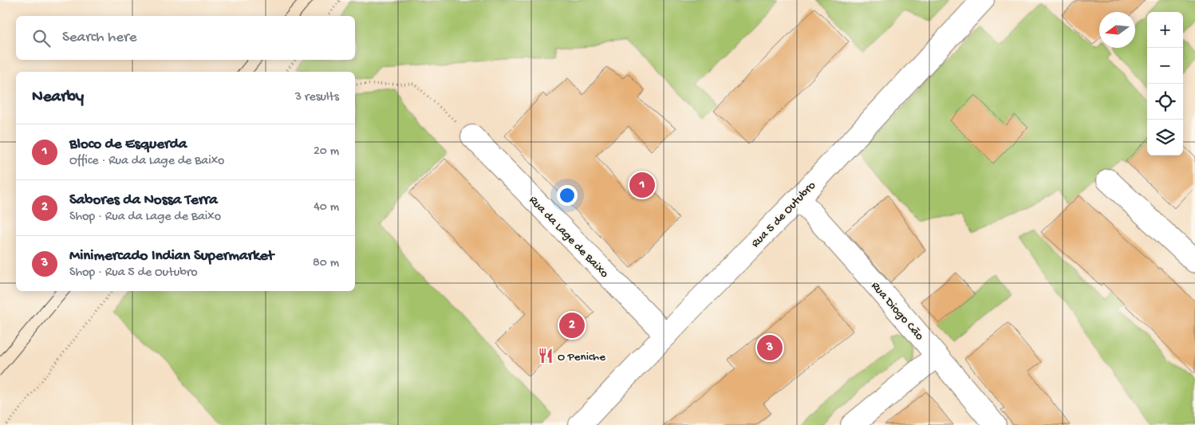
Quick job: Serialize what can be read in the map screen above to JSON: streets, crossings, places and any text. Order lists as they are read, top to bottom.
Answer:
{
  "streets": {
    "street": ["Rua 5 de Outubro", "Rua da Lage de Baixo", "Rua Diogo Cão"]
  },
  "crossings": [
    ["Rua 5 de Outubro", "Rua da Lage de Baixo"],
    ["Rua 5 de Outubro", "Rua Diogo Cão"]
  ],
  "places": {
    "restaurant": ["O Peniche"]
  },
  "north": "left",
  "page": {
    "map_buttons": ["+", "−"],
    "search": "Search here",
    "heading": ["Nearby", "3 results"],
    "list": [
      {
        "mark": "1",
        "name": "Bloco de Esquerda",
        "note": "Office · Rua da Lage de Baixo",
        "value": "20 m"
      },
      {
        "mark": "2",
        "name": "Sabores da Nossa Terra",
        "note": "Shop · Rua da Lage de Baixo",
        "value": "40 m"
      },
      {
        "mark": "3",
        "name": "Minimercado Indian Supermarket",
        "note": "Shop · Rua 5 de Outubro",
        "value": "80 m"
      }
    ],
    "pins": ["1", "2", "3"]
  }
}
